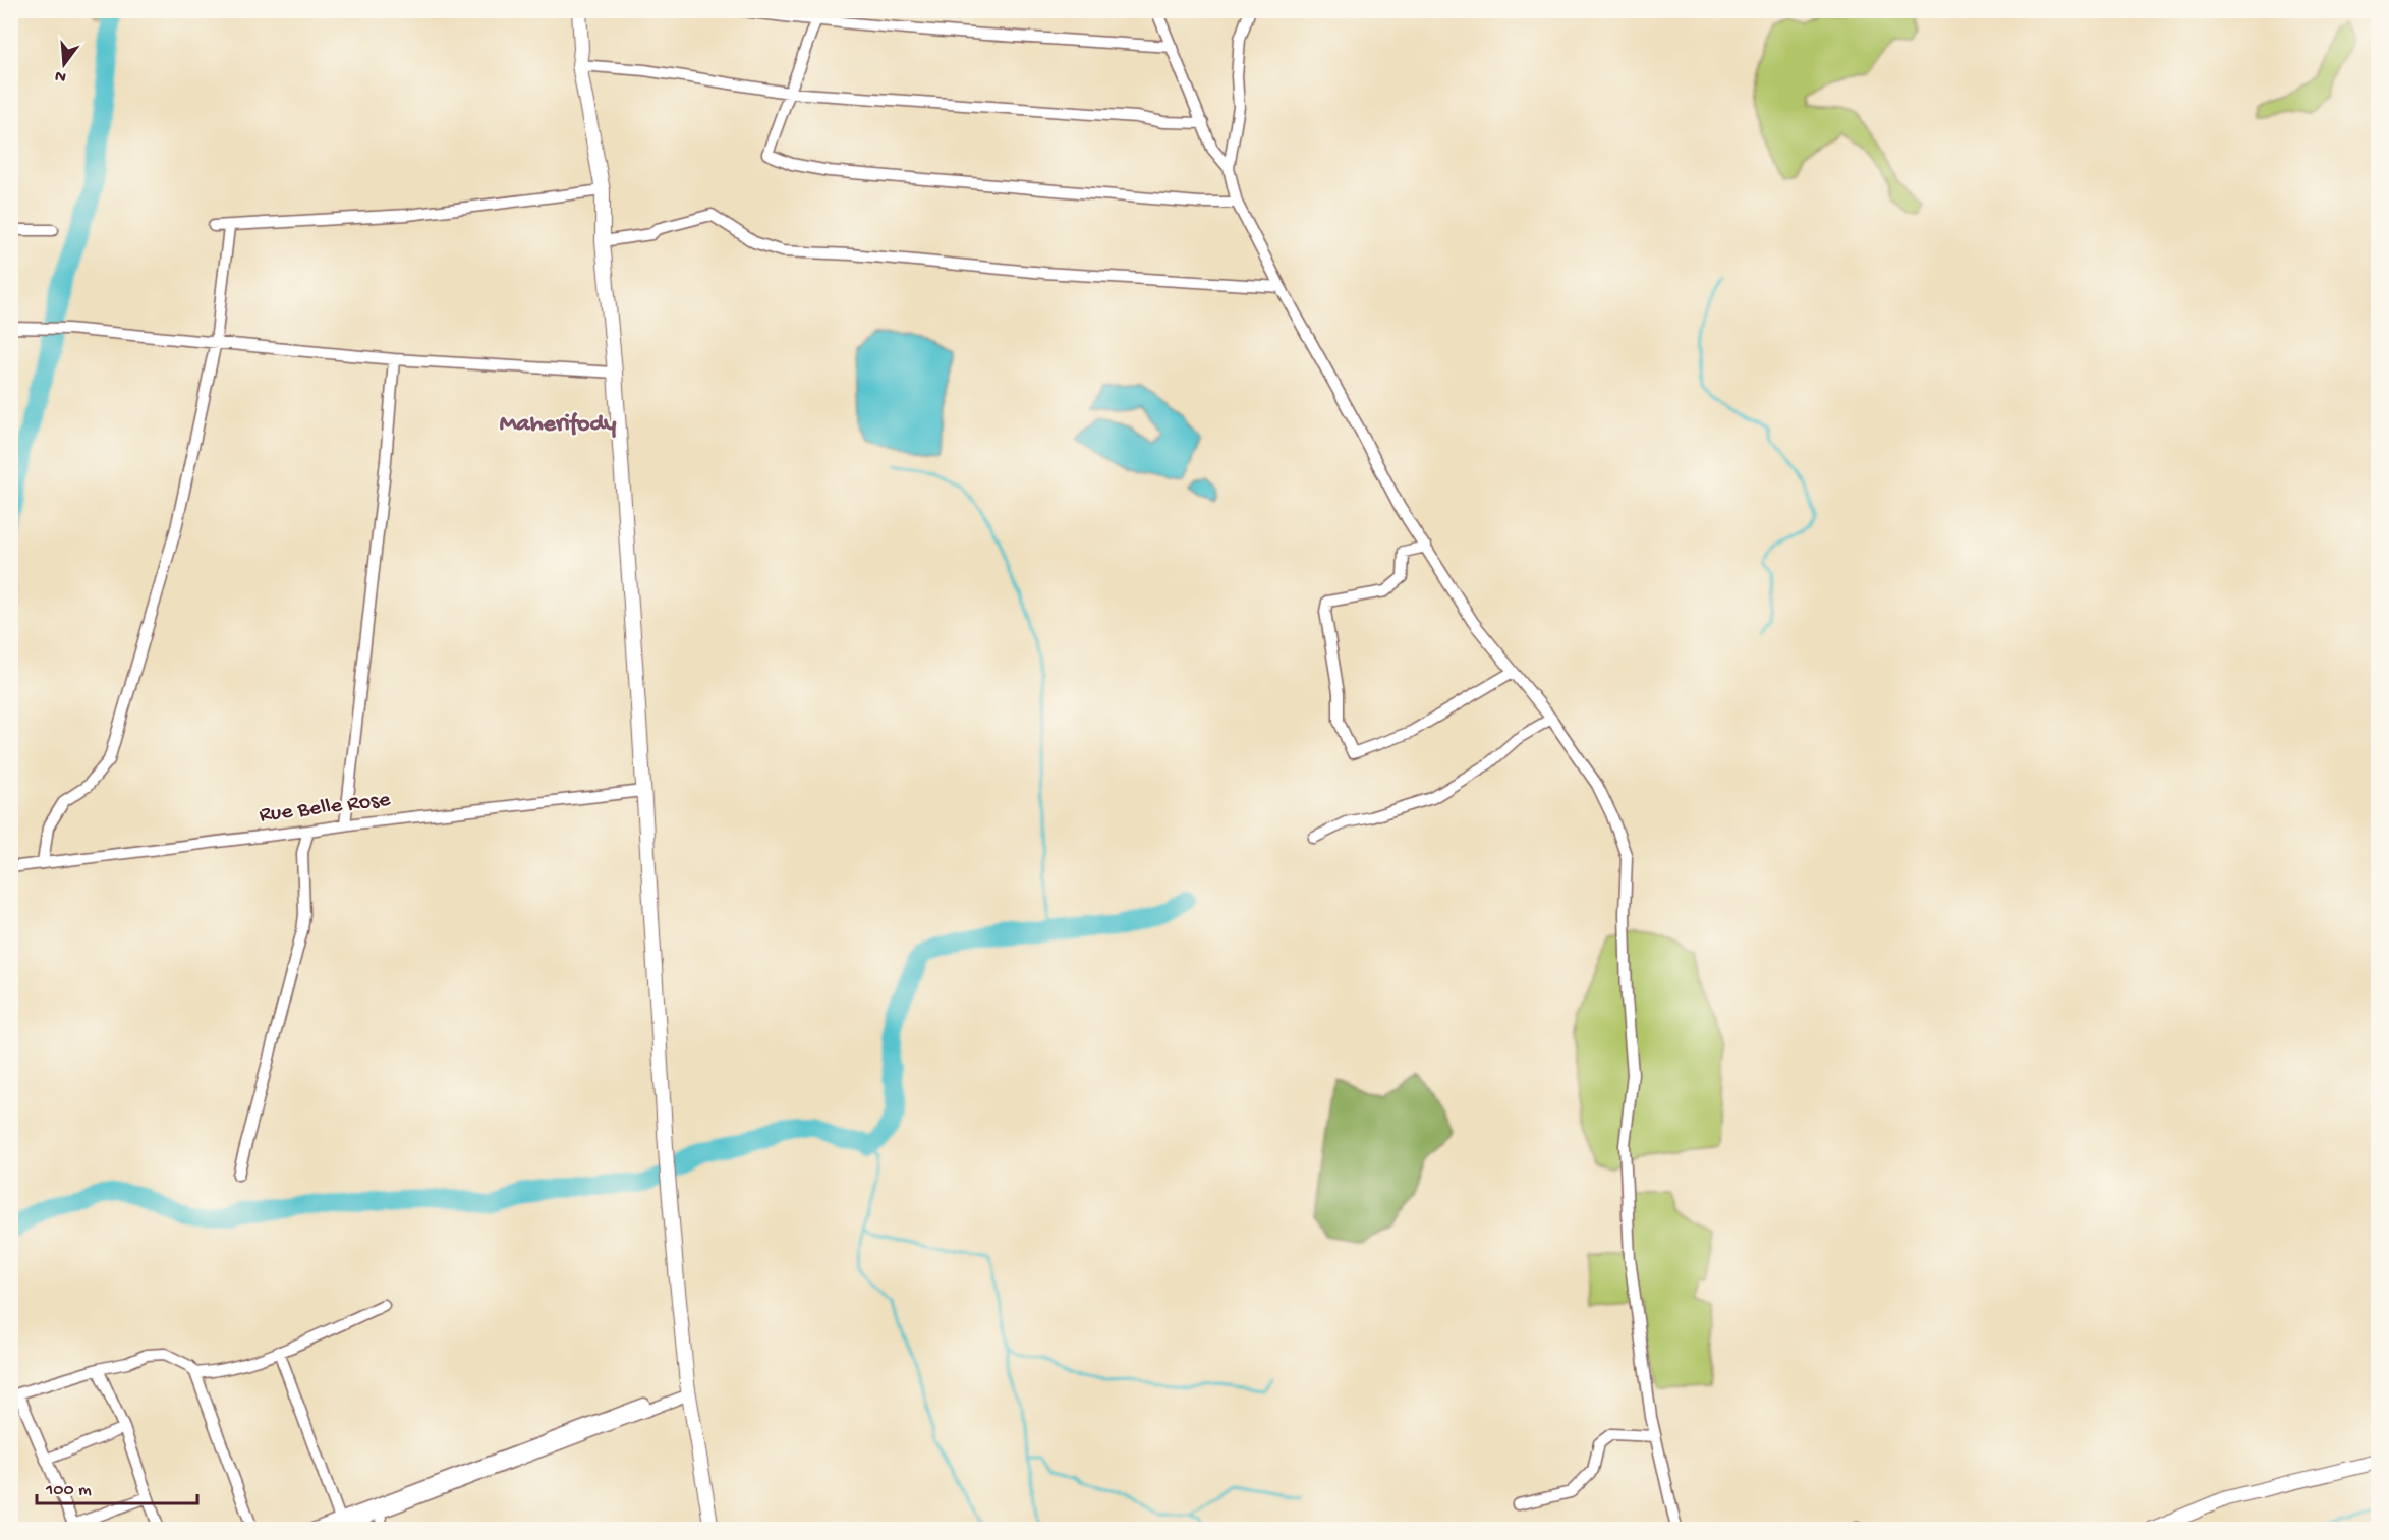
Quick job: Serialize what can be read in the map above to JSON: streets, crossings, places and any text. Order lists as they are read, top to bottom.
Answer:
{
  "streets": {
    "street": ["Rue Belle Rose"]
  },
  "districts": ["Maherifody"],
  "scale_bar": "100 m",
  "north": "bottom"
}
